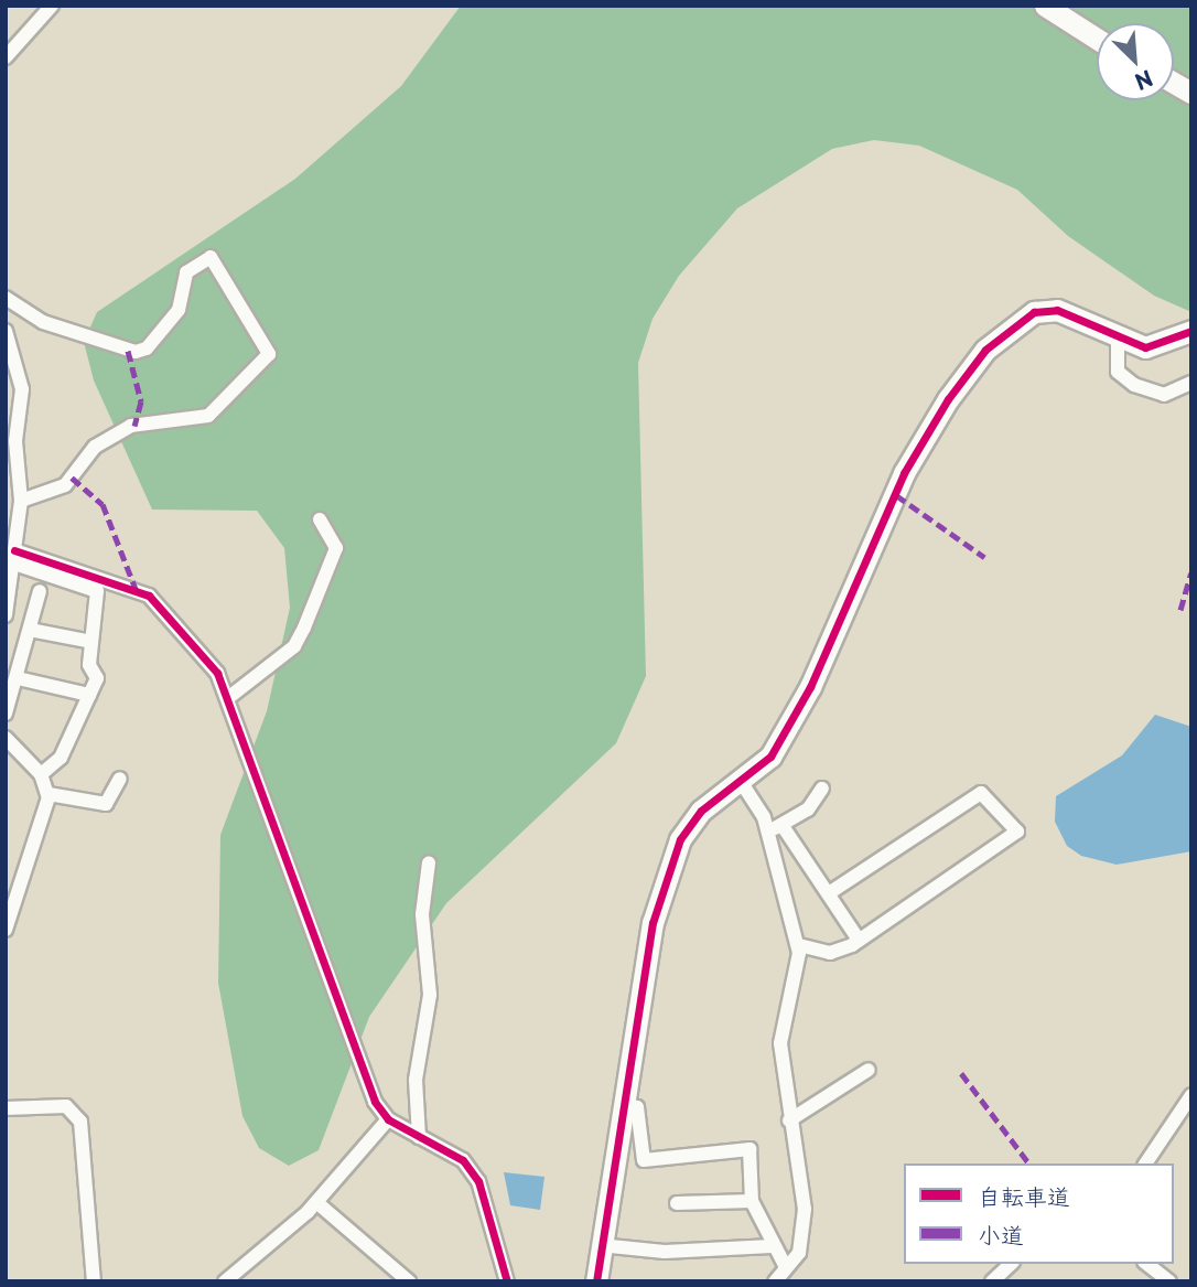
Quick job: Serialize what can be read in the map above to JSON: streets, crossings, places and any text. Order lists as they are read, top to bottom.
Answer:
{
  "legend": ["自転車道", "小道"],
  "north": "bottom right"
}
